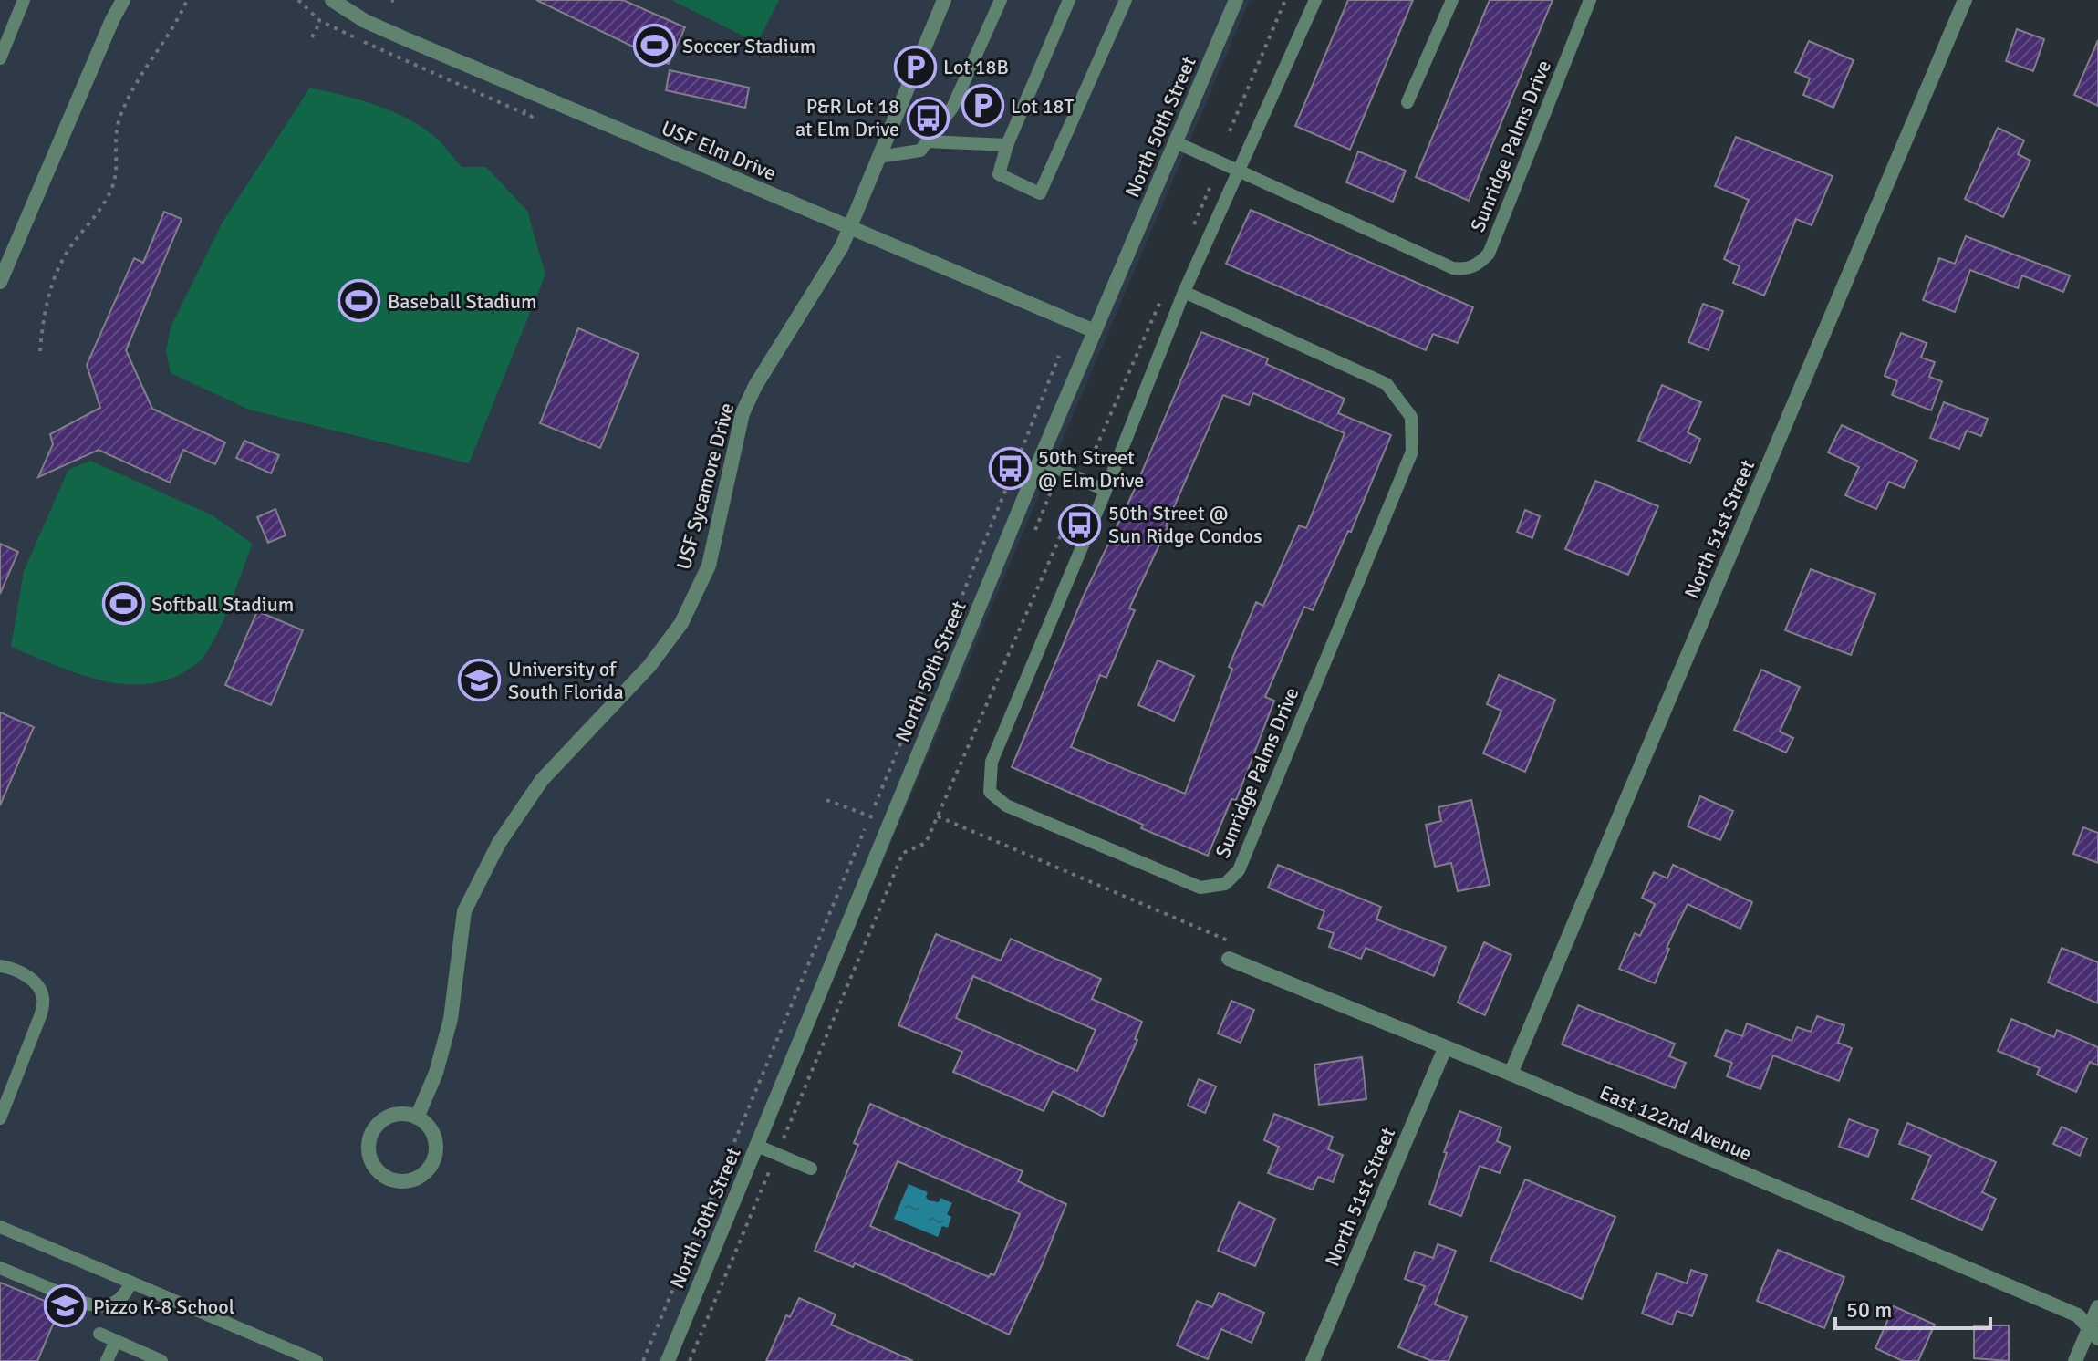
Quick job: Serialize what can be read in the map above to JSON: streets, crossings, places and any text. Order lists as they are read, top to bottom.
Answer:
{
  "streets": {
    "street": [
      "North 50th Street",
      "USF Elm Drive",
      "USF Sycamore Drive",
      "North 51st Street",
      "East 122nd Avenue"
    ],
    "lane": ["Sunridge Palms Drive"]
  },
  "crossings": [
    ["North 50th Street", "USF Elm Drive"],
    ["USF Elm Drive", "USF Sycamore Drive"],
    ["North 51st Street", "East 122nd Avenue"]
  ],
  "places": {
    "sports": ["Soccer Stadium", "Baseball Stadium", "Softball Stadium"],
    "parking": ["Lot 18B", "Lot 18T"],
    "bus stop": ["P&R Lot 18 at Elm Drive", "50th Street @ Elm Drive", "50th Street @ Sun Ridge Condos"],
    "school or university": ["University of South Florida", "Pizzo K-8 School"]
  },
  "scale_bar": "50 m"
}
